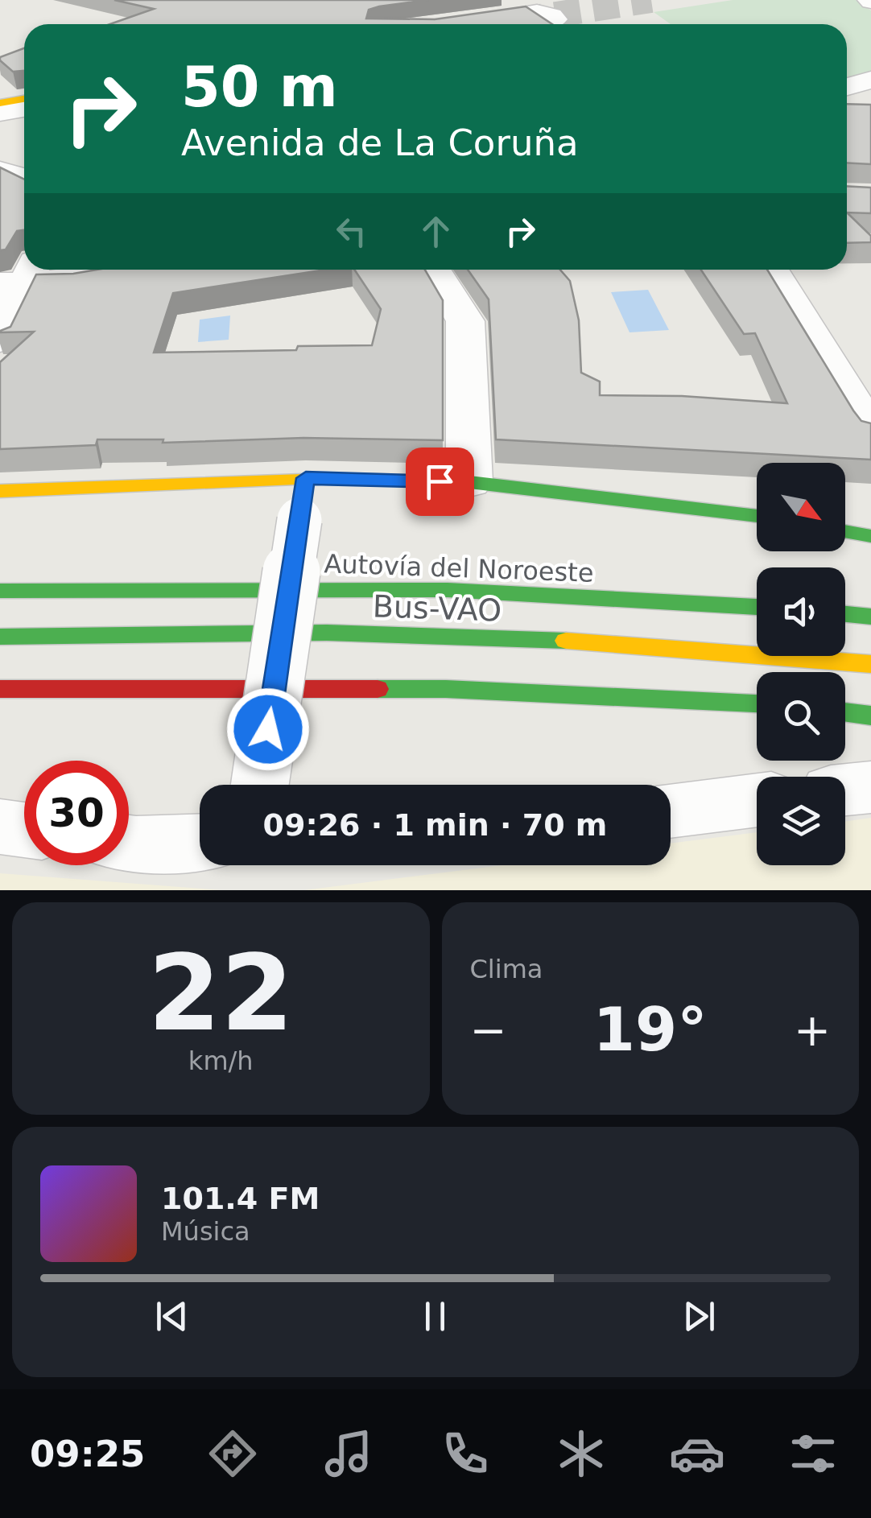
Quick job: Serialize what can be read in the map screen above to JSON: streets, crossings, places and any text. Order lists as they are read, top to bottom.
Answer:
{
  "streets": {
    "main road": ["Autovía del Noroeste", "Bus-VAO"]
  },
  "north": "bottom right",
  "page": {
    "turn": ["50 m", "Avenida de La Coruña"],
    "limit": "30",
    "trip": "09:26 · 1 min · 70 m",
    "tile": [
      ["22", "km/h"],
      "Clima"
    ],
    "heat": ["−", "19°", "+"],
    "song": ["101.4 FM", "Música"],
    "tabs": "09:25"
  }
}
